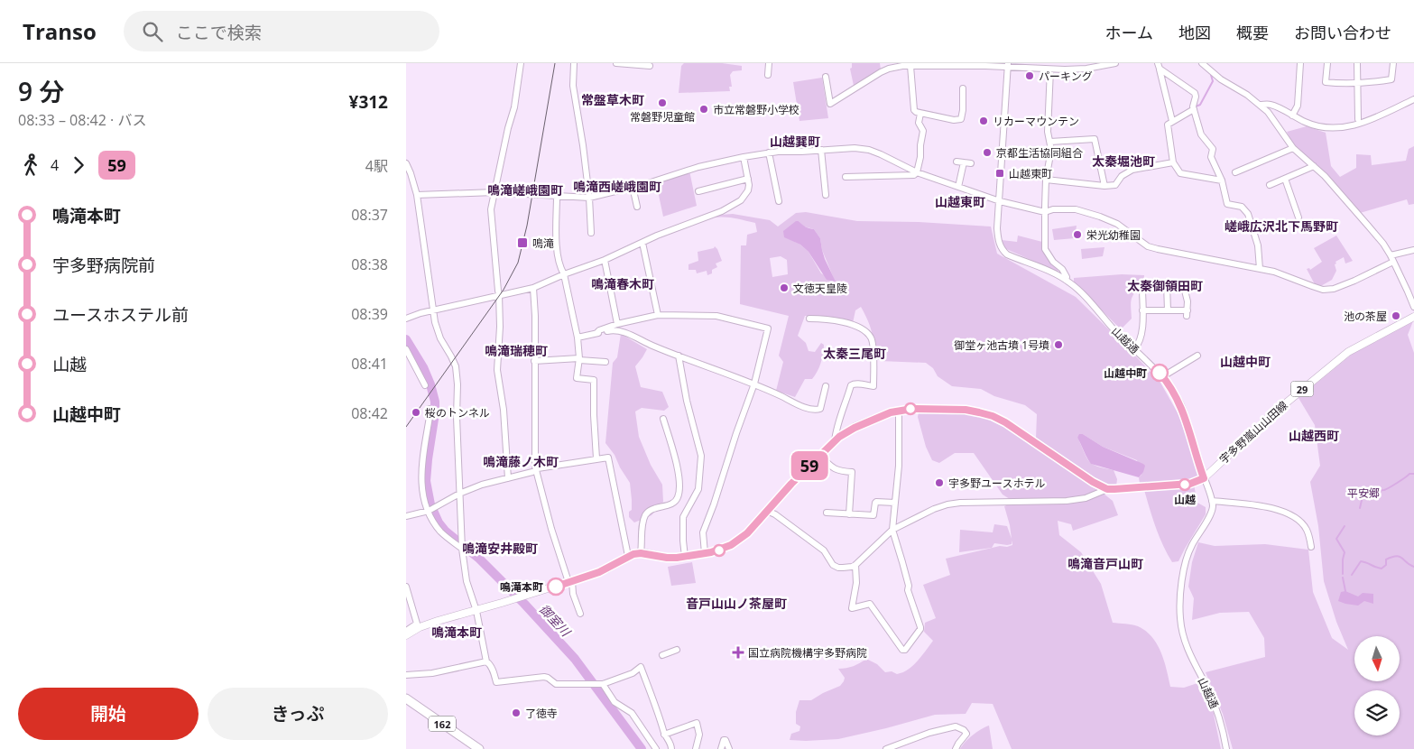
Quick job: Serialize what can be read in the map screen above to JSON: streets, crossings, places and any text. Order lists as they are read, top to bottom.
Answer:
{
  "streets": {
    "highway": ["162"],
    "main road": ["29", "宇多野嵐山山田線"],
    "street": ["山越通"]
  },
  "crossings": [
    ["山越通", "宇多野嵐山山田線"]
  ],
  "districts": [
    "常盤草木町",
    "山越巽町",
    "太秦堀池町",
    "鳴滝西嵯峨園町",
    "鳴滝嵯峨園町",
    "山越東町",
    "嵯峨広沢北下馬野町",
    "鳴滝春木町",
    "太秦御領田町",
    "鳴滝瑞穂町",
    "太秦三尾町",
    "山越中町",
    "山越西町",
    "鳴滝藤ノ木町",
    "鳴滝安井殿町",
    "鳴滝音戸山町",
    "音戸山山ノ茶屋町",
    "鳴滝本町"
  ],
  "water": ["御室川"],
  "parks": ["平安郷"],
  "places": {
    "other": [
      "パーキング",
      "常磐野児童館",
      "市立常磐野小学校",
      "リカーマウンテン",
      "京都生活協同組合",
      "栄光幼稚園",
      "文徳天皇陵",
      "池の茶屋",
      "御堂ヶ池古墳 1号墳",
      "山越中町",
      "桜のトンネル",
      "宇多野ユースホテル",
      "山越",
      "鳴滝本町",
      "了徳寺"
    ],
    "transit": ["山越東町", "鳴滝"],
    "health": ["国立病院機構宇多野病院"]
  },
  "lines": ["bus line 59"],
  "north": "bottom",
  "page": {
    "header": "Transo",
    "search": "ここで検索",
    "nav": [
      "ホーム",
      "地図",
      "概要",
      "お問い合わせ"
    ],
    "heading": ["9 分", "08:33 – 08:42 · バス", "¥312"],
    "on_map": "59",
    "legs": ["4", "59", "4駅"],
    "list": [
      {
        "name": "鳴滝本町",
        "value": "08:37"
      },
      {
        "name": "宇多野病院前",
        "value": "08:38"
      },
      {
        "name": "ユースホステル前",
        "value": "08:39"
      },
      {
        "name": "山越",
        "value": "08:41"
      },
      {
        "name": "山越中町",
        "value": "08:42"
      }
    ],
    "buttons": ["開始", "きっぷ"]
  }
}
